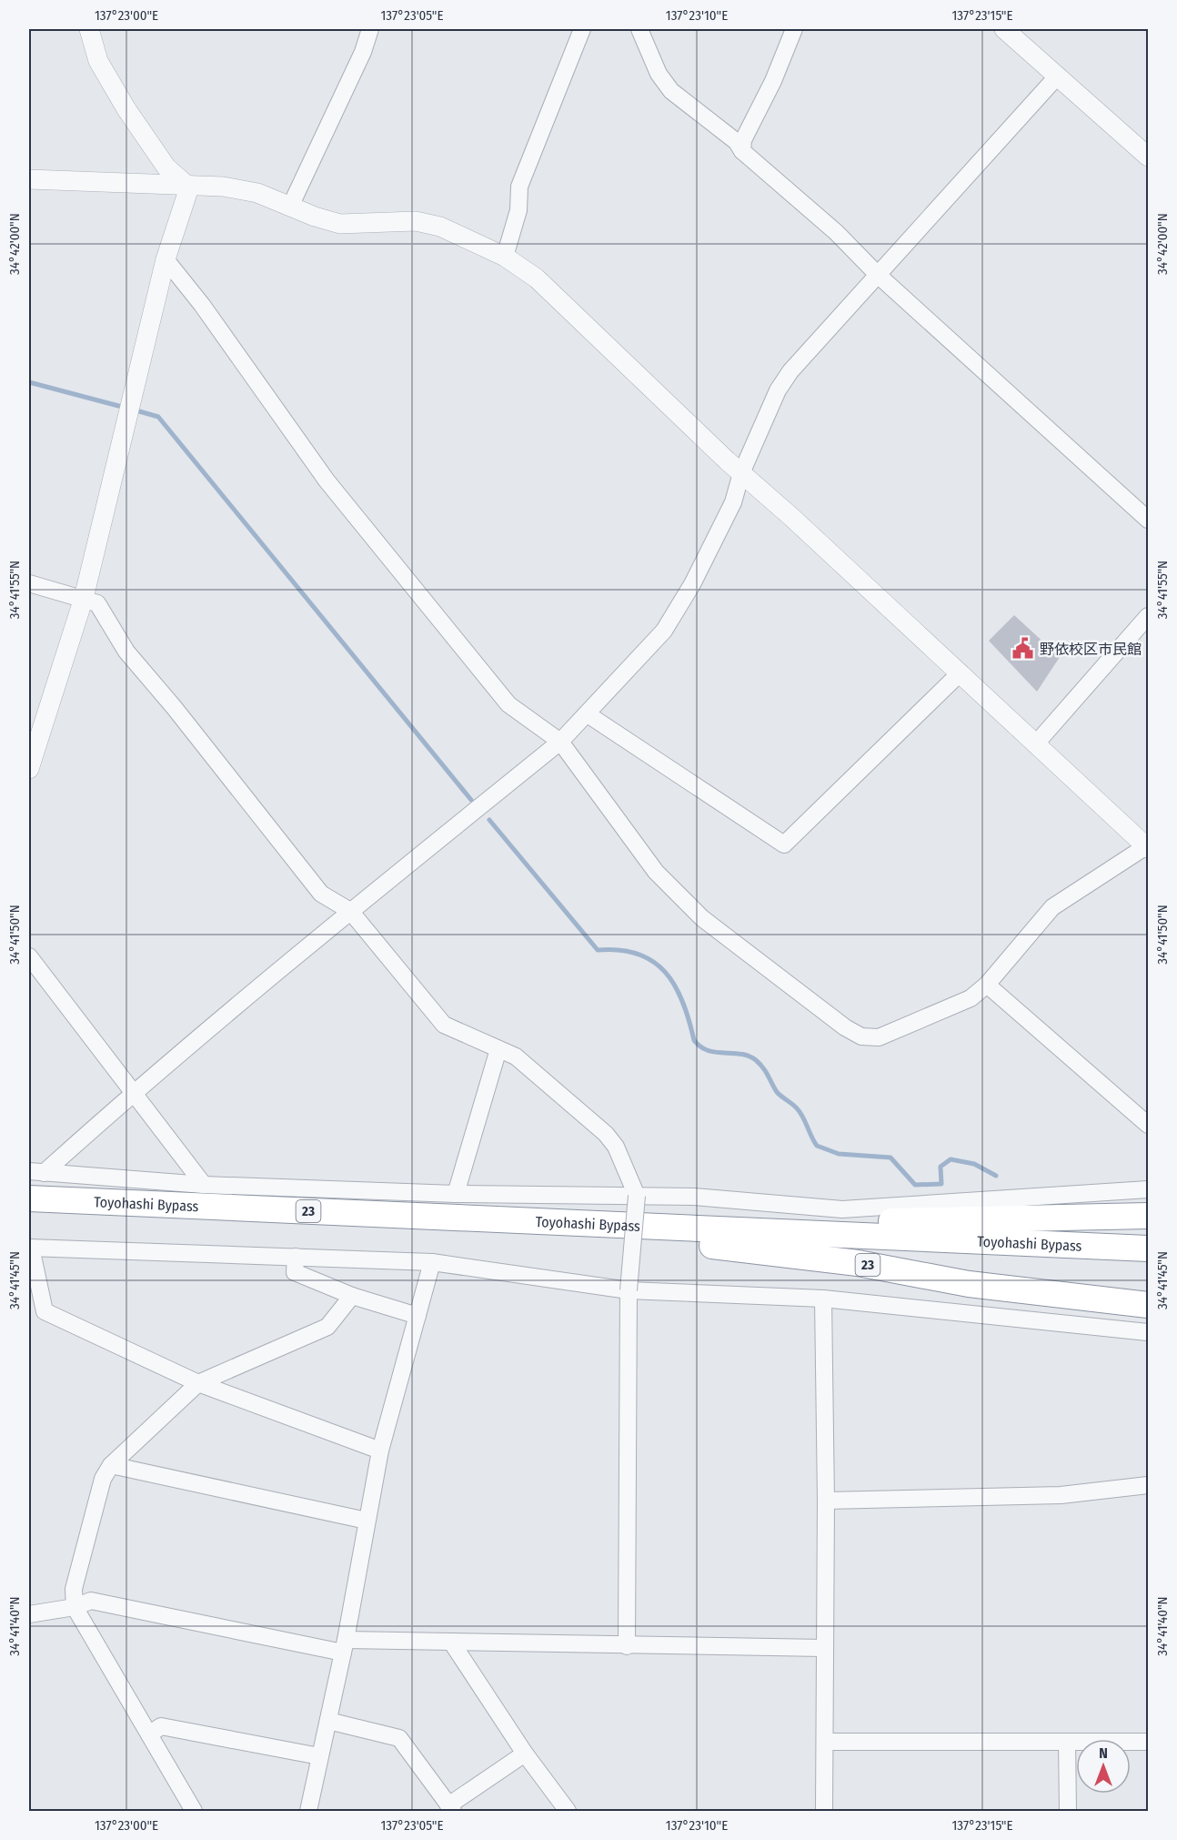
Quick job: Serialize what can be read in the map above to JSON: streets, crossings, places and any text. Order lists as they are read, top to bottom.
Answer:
{
  "streets": {
    "highway": ["Toyohashi Bypass", "23"]
  },
  "crossings": [
    ["Toyohashi Bypass", "23"]
  ],
  "places": {
    "public building": ["野依校区市民館"]
  },
  "north": "top",
  "coordinates": [
    "137°23'00\"E",
    "137°23'05\"E",
    "137°23'10\"E",
    "137°23'15\"E",
    "34°42'00\"N",
    "34°41'55\"N",
    "34°41'50\"N",
    "34°41'45\"N",
    "34°41'40\"N"
  ]
}
